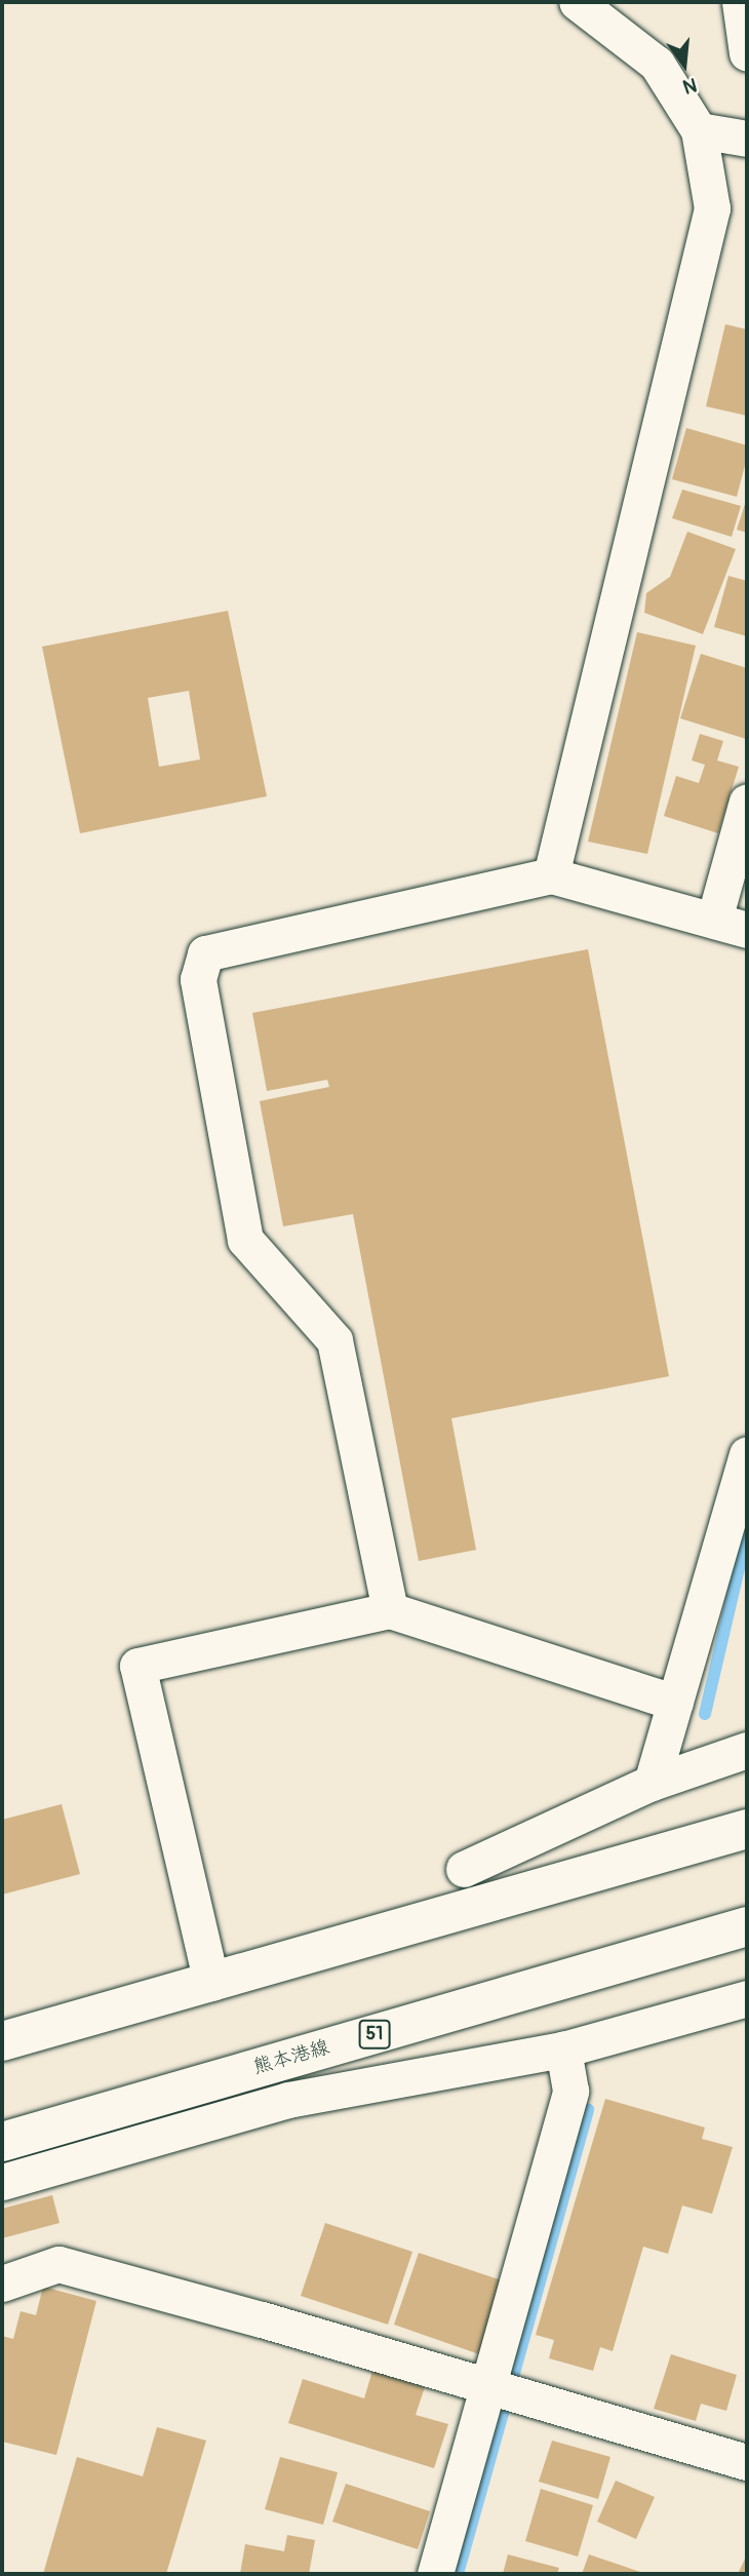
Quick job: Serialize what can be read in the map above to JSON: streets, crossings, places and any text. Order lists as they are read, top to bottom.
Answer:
{
  "streets": {
    "main road": ["51", "熊本港線"]
  },
  "north": "bottom"
}
